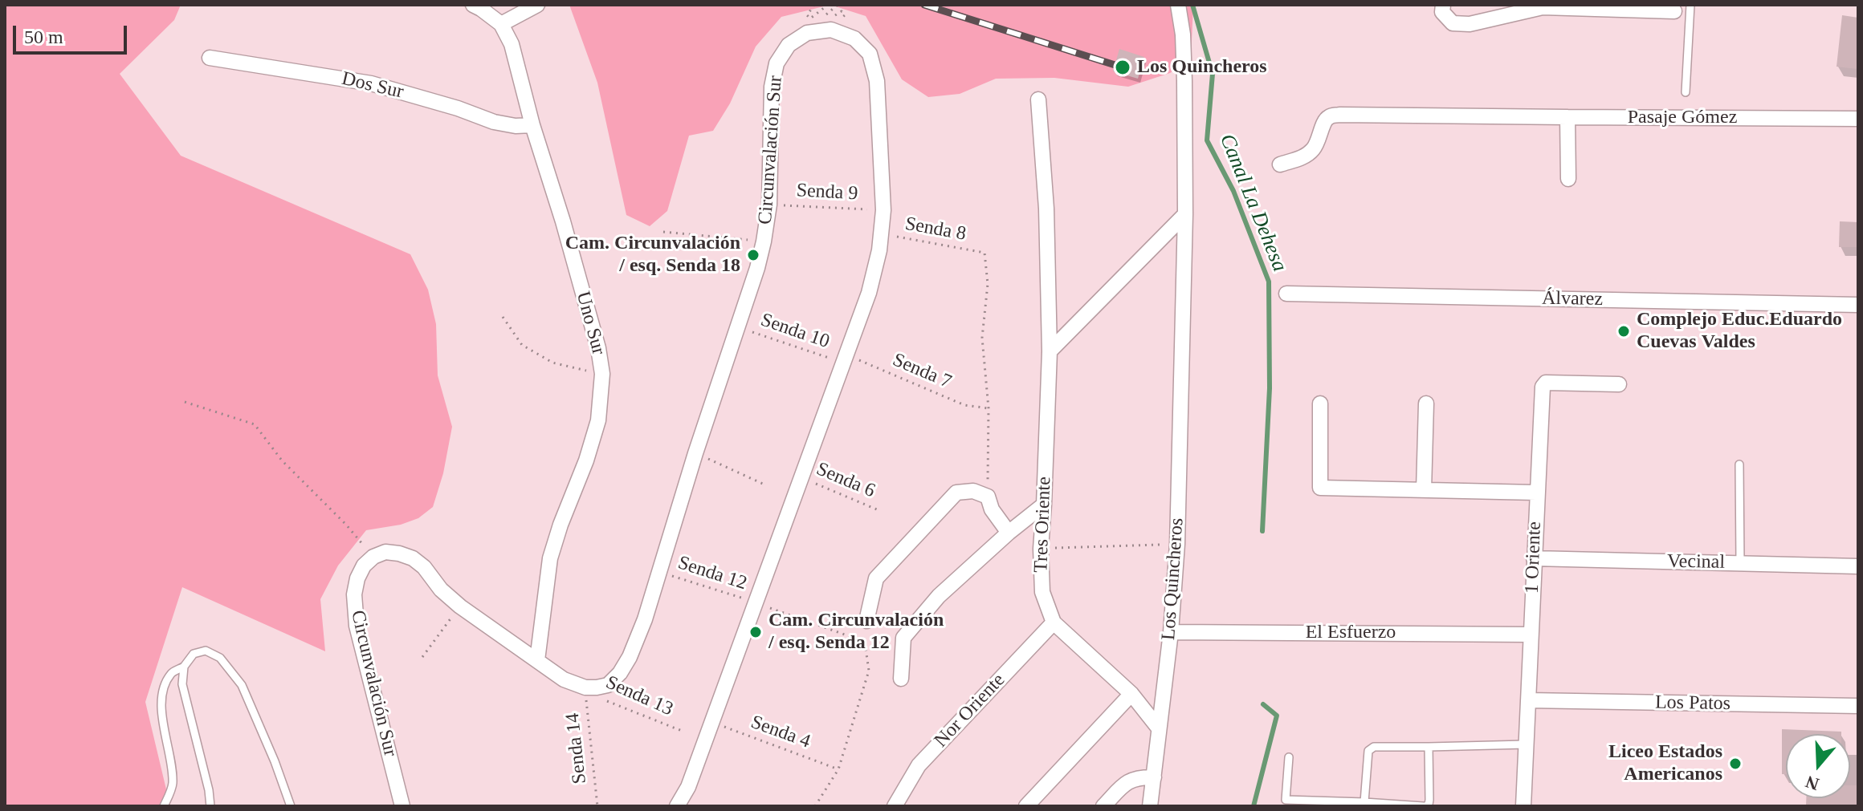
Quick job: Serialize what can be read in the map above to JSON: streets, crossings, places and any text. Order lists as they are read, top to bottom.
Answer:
{
  "streets": {
    "street": [
      "Dos Sur",
      "Pasaje Gómez",
      "Circunvalación Sur",
      "Álvarez",
      "Uno Sur",
      "Tres Oriente",
      "1 Oriente",
      "Vecinal",
      "Los Quincheros",
      "El Esfuerzo",
      "Los Patos",
      "Nor Oriente"
    ],
    "path": [
      "Senda 9",
      "Senda 8",
      "Senda 10",
      "Senda 7",
      "Senda 6",
      "Senda 12",
      "Senda 13",
      "Senda 4",
      "Senda 14"
    ]
  },
  "crossings": [
    ["Dos Sur", "Uno Sur"],
    ["Circunvalación Sur", "Senda 9"],
    ["Circunvalación Sur", "Senda 8"],
    ["Circunvalación Sur", "Senda 10"],
    ["Circunvalación Sur", "Senda 7"],
    ["Circunvalación Sur", "Senda 6"],
    ["Circunvalación Sur", "Senda 12"],
    ["Circunvalación Sur", "Senda 13"],
    ["Circunvalación Sur", "Senda 4"],
    ["Circunvalación Sur", "Senda 14"],
    ["Senda 8", "Senda 7"],
    ["Senda 10", "Senda 7"],
    ["Tres Oriente", "Los Quincheros"],
    ["Tres Oriente", "Nor Oriente"],
    ["1 Oriente", "Vecinal"],
    ["1 Oriente", "El Esfuerzo"],
    ["1 Oriente", "Los Patos"],
    ["Senda 12", "Senda 4"],
    ["Los Quincheros", "El Esfuerzo"],
    ["Senda 13", "Senda 14"]
  ],
  "water": ["Canal La Dehesa"],
  "places": [
    "Los Quincheros",
    "Cam. Circunvalación / esq. Senda 18",
    "Complejo Educ.Eduardo Cuevas Valdes",
    "Cam. Circunvalación / esq. Senda 12",
    "Liceo Estados Americanos"
  ],
  "scale_bar": "50 m",
  "north": "bottom"
}
